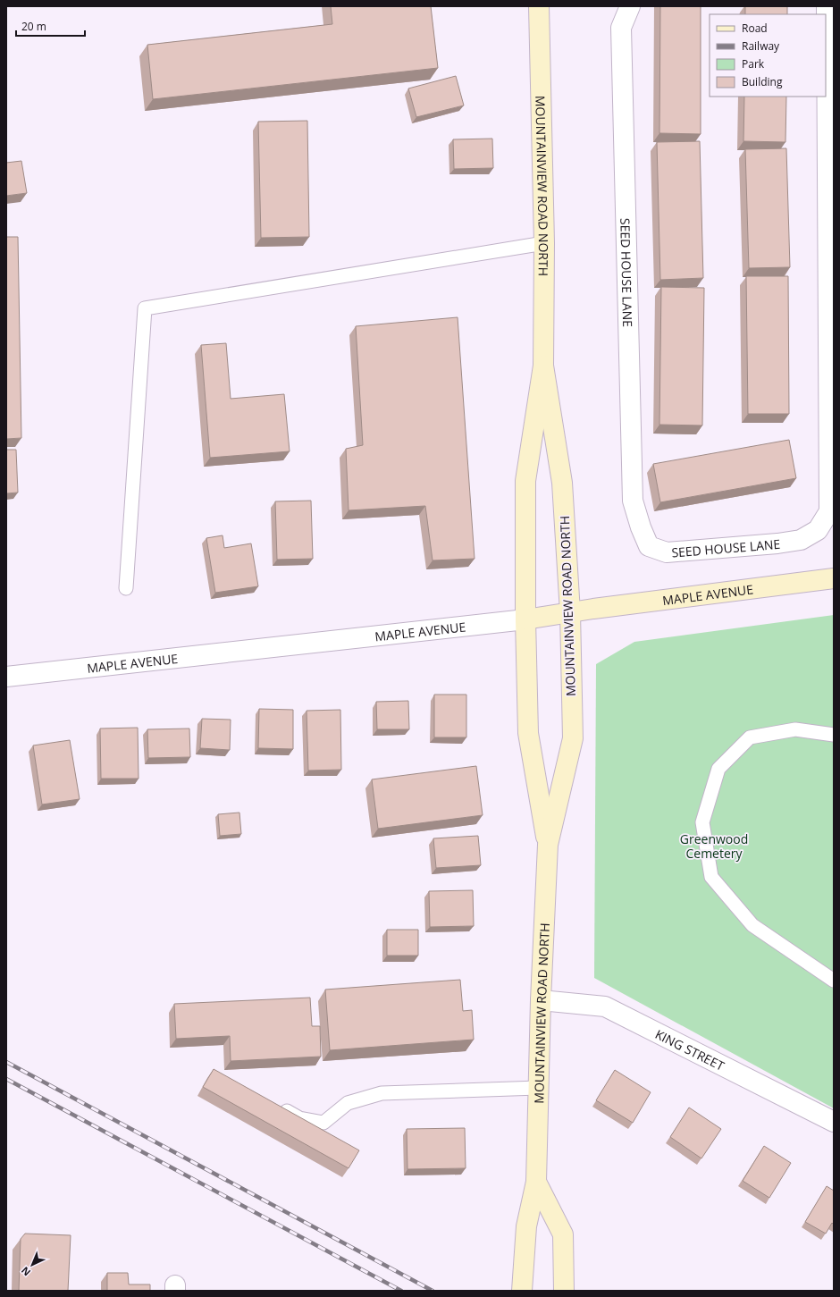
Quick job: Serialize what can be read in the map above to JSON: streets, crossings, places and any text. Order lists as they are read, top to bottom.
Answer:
{
  "streets": {
    "main road": ["MOUNTAINVIEW ROAD NORTH", "MAPLE AVENUE"],
    "street": ["SEED HOUSE LANE", "KING STREET"]
  },
  "crossings": [
    ["MOUNTAINVIEW ROAD NORTH", "MAPLE AVENUE"],
    ["MOUNTAINVIEW ROAD NORTH", "KING STREET"]
  ],
  "parks": ["Greenwood Cemetery"],
  "legend": [
    "Road",
    "Railway",
    "Park",
    "Building"
  ],
  "scale_bar": "20 m",
  "north": "bottom left"
}
